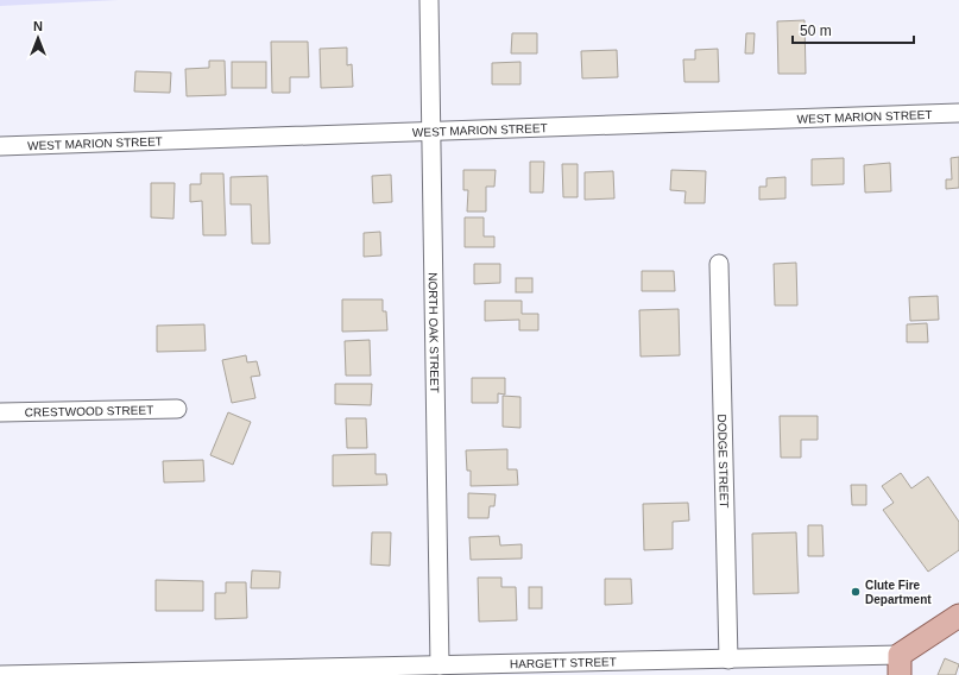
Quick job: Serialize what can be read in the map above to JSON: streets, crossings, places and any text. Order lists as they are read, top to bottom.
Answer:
{
  "streets": {
    "street": [
      "WEST MARION STREET",
      "NORTH OAK STREET",
      "CRESTWOOD STREET",
      "DODGE STREET",
      "HARGETT STREET"
    ]
  },
  "crossings": [
    ["WEST MARION STREET", "NORTH OAK STREET"],
    ["NORTH OAK STREET", "HARGETT STREET"],
    ["DODGE STREET", "HARGETT STREET"]
  ],
  "places": ["Clute Fire Department"],
  "scale_bar": "50 m",
  "north": "top"
}
